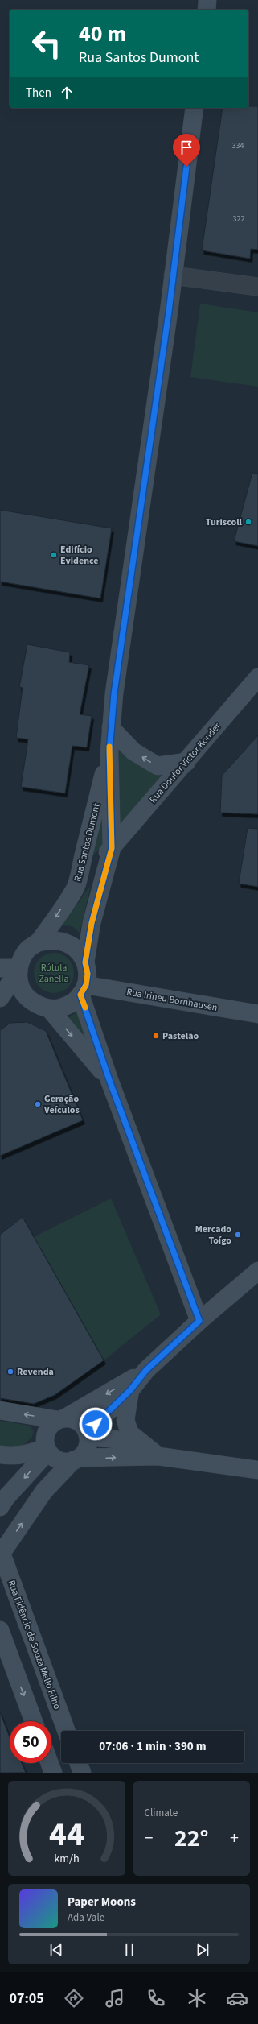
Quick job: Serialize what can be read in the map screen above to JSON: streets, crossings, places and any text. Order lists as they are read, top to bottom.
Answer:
{
  "streets": {
    "main road": [
      "Rua Doutor Victor Konder",
      "Rua Santos Dumont",
      "Rua Irineu Bornhausen",
      "Rua Fidêncio de Souza Mello Filho"
    ]
  },
  "crossings": [
    ["Rua Doutor Victor Konder", "Rua Santos Dumont"],
    ["Rua Santos Dumont", "Rua Irineu Bornhausen"]
  ],
  "parks": ["Rótula Zanella"],
  "places": [
    "Turiscoll",
    "Edifício Evidence",
    "Pastelão",
    "Geração Veículos",
    "Mercado Toígo",
    "Revenda"
  ],
  "house_numbers": ["334", "322"],
  "page": {
    "turn": ["40 m", "Rua Santos Dumont"],
    "then": "Then",
    "limit": "50",
    "trip": "07:06 · 1 min · 390 m",
    "tile": "Climate",
    "heat": ["−", "22°", "+"],
    "song": ["Paper Moons", "Ada Vale"],
    "tabs": "07:05",
    "gauge": ["44", "km/h"]
  }
}
